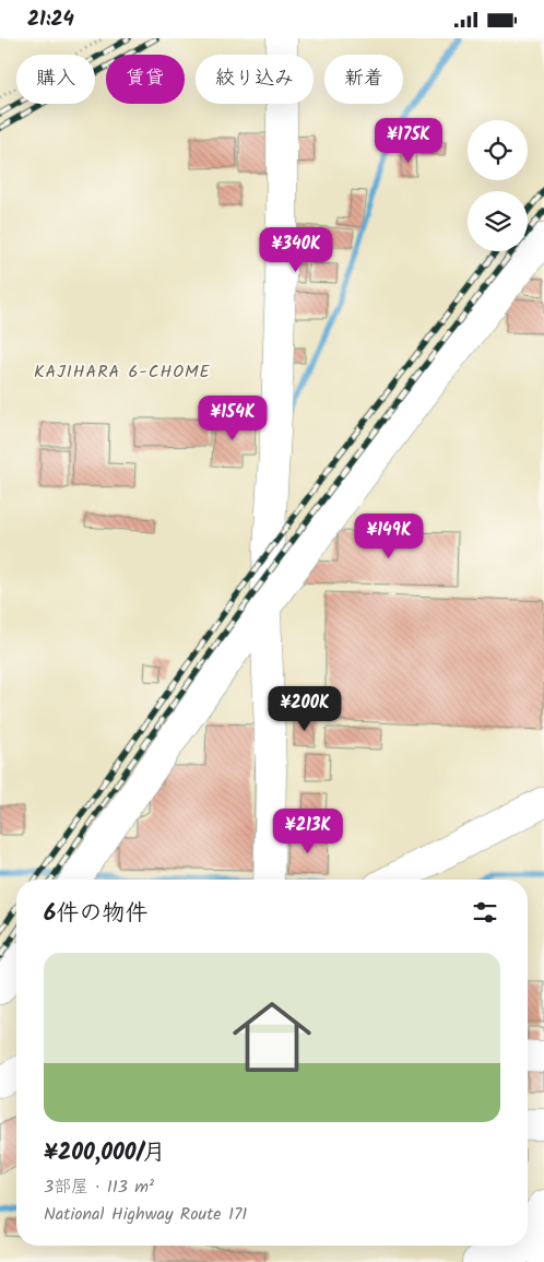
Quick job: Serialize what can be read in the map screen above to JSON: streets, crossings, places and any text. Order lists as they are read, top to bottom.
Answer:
{
  "districts": ["KAJIHARA 6-CHOME"],
  "page": {
    "status": "21:24",
    "chip": [
      "購入",
      "賃貸",
      "絞り込み",
      "新着"
    ],
    "price": [
      "¥175K",
      "¥340K",
      "¥154K",
      "¥149K",
      "¥200K",
      "¥213K"
    ],
    "heading": "6件の物件",
    "list": [
      {
        "name": "¥200,000/月",
        "note": "3部屋 · 113 m² · National Highway Route 171"
      }
    ]
  }
}
